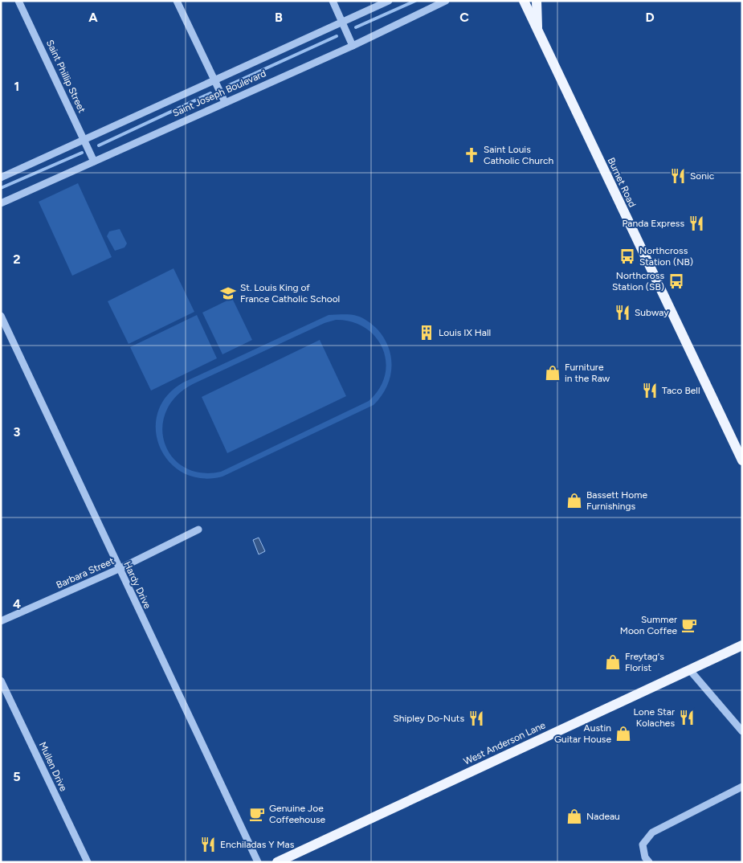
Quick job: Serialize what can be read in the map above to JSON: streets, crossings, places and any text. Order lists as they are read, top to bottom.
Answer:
{
  "streets": {
    "main road": ["Burnet Road", "West Anderson Lane"],
    "street": [
      "Saint Phillip Street",
      "Saint Joseph Boulevard",
      "Barbara Street",
      "Hardy Drive",
      "Mullen Drive"
    ]
  },
  "crossings": [
    ["Saint Phillip Street", "Saint Joseph Boulevard"],
    ["Barbara Street", "Hardy Drive"]
  ],
  "places": {
    "church": ["Saint Louis Catholic Church"],
    "restaurant": [
      "Sonic",
      "Panda Express",
      "Subway",
      "Taco Bell",
      "Lone Star Kolaches",
      "Shipley Do-Nuts",
      "Enchiladas Y Mas"
    ],
    "bus stop": ["Northcross Station (NB)", "Northcross Station (SB)"],
    "school or university": ["St. Louis King of France Catholic School"],
    "building": ["Louis IX Hall"],
    "shop": [
      "Furniture in the Raw",
      "Bassett Home Furnishings",
      "Freytag's Florist",
      "Austin Guitar House",
      "Nadeau"
    ],
    "cafe": ["Summer Moon Coffee", "Genuine Joe Coffeehouse"]
  },
  "grid": {
    "columns": [
      "A",
      "B",
      "C",
      "D"
    ],
    "rows": [
      "1",
      "2",
      "3",
      "4",
      "5"
    ]
  }
}
